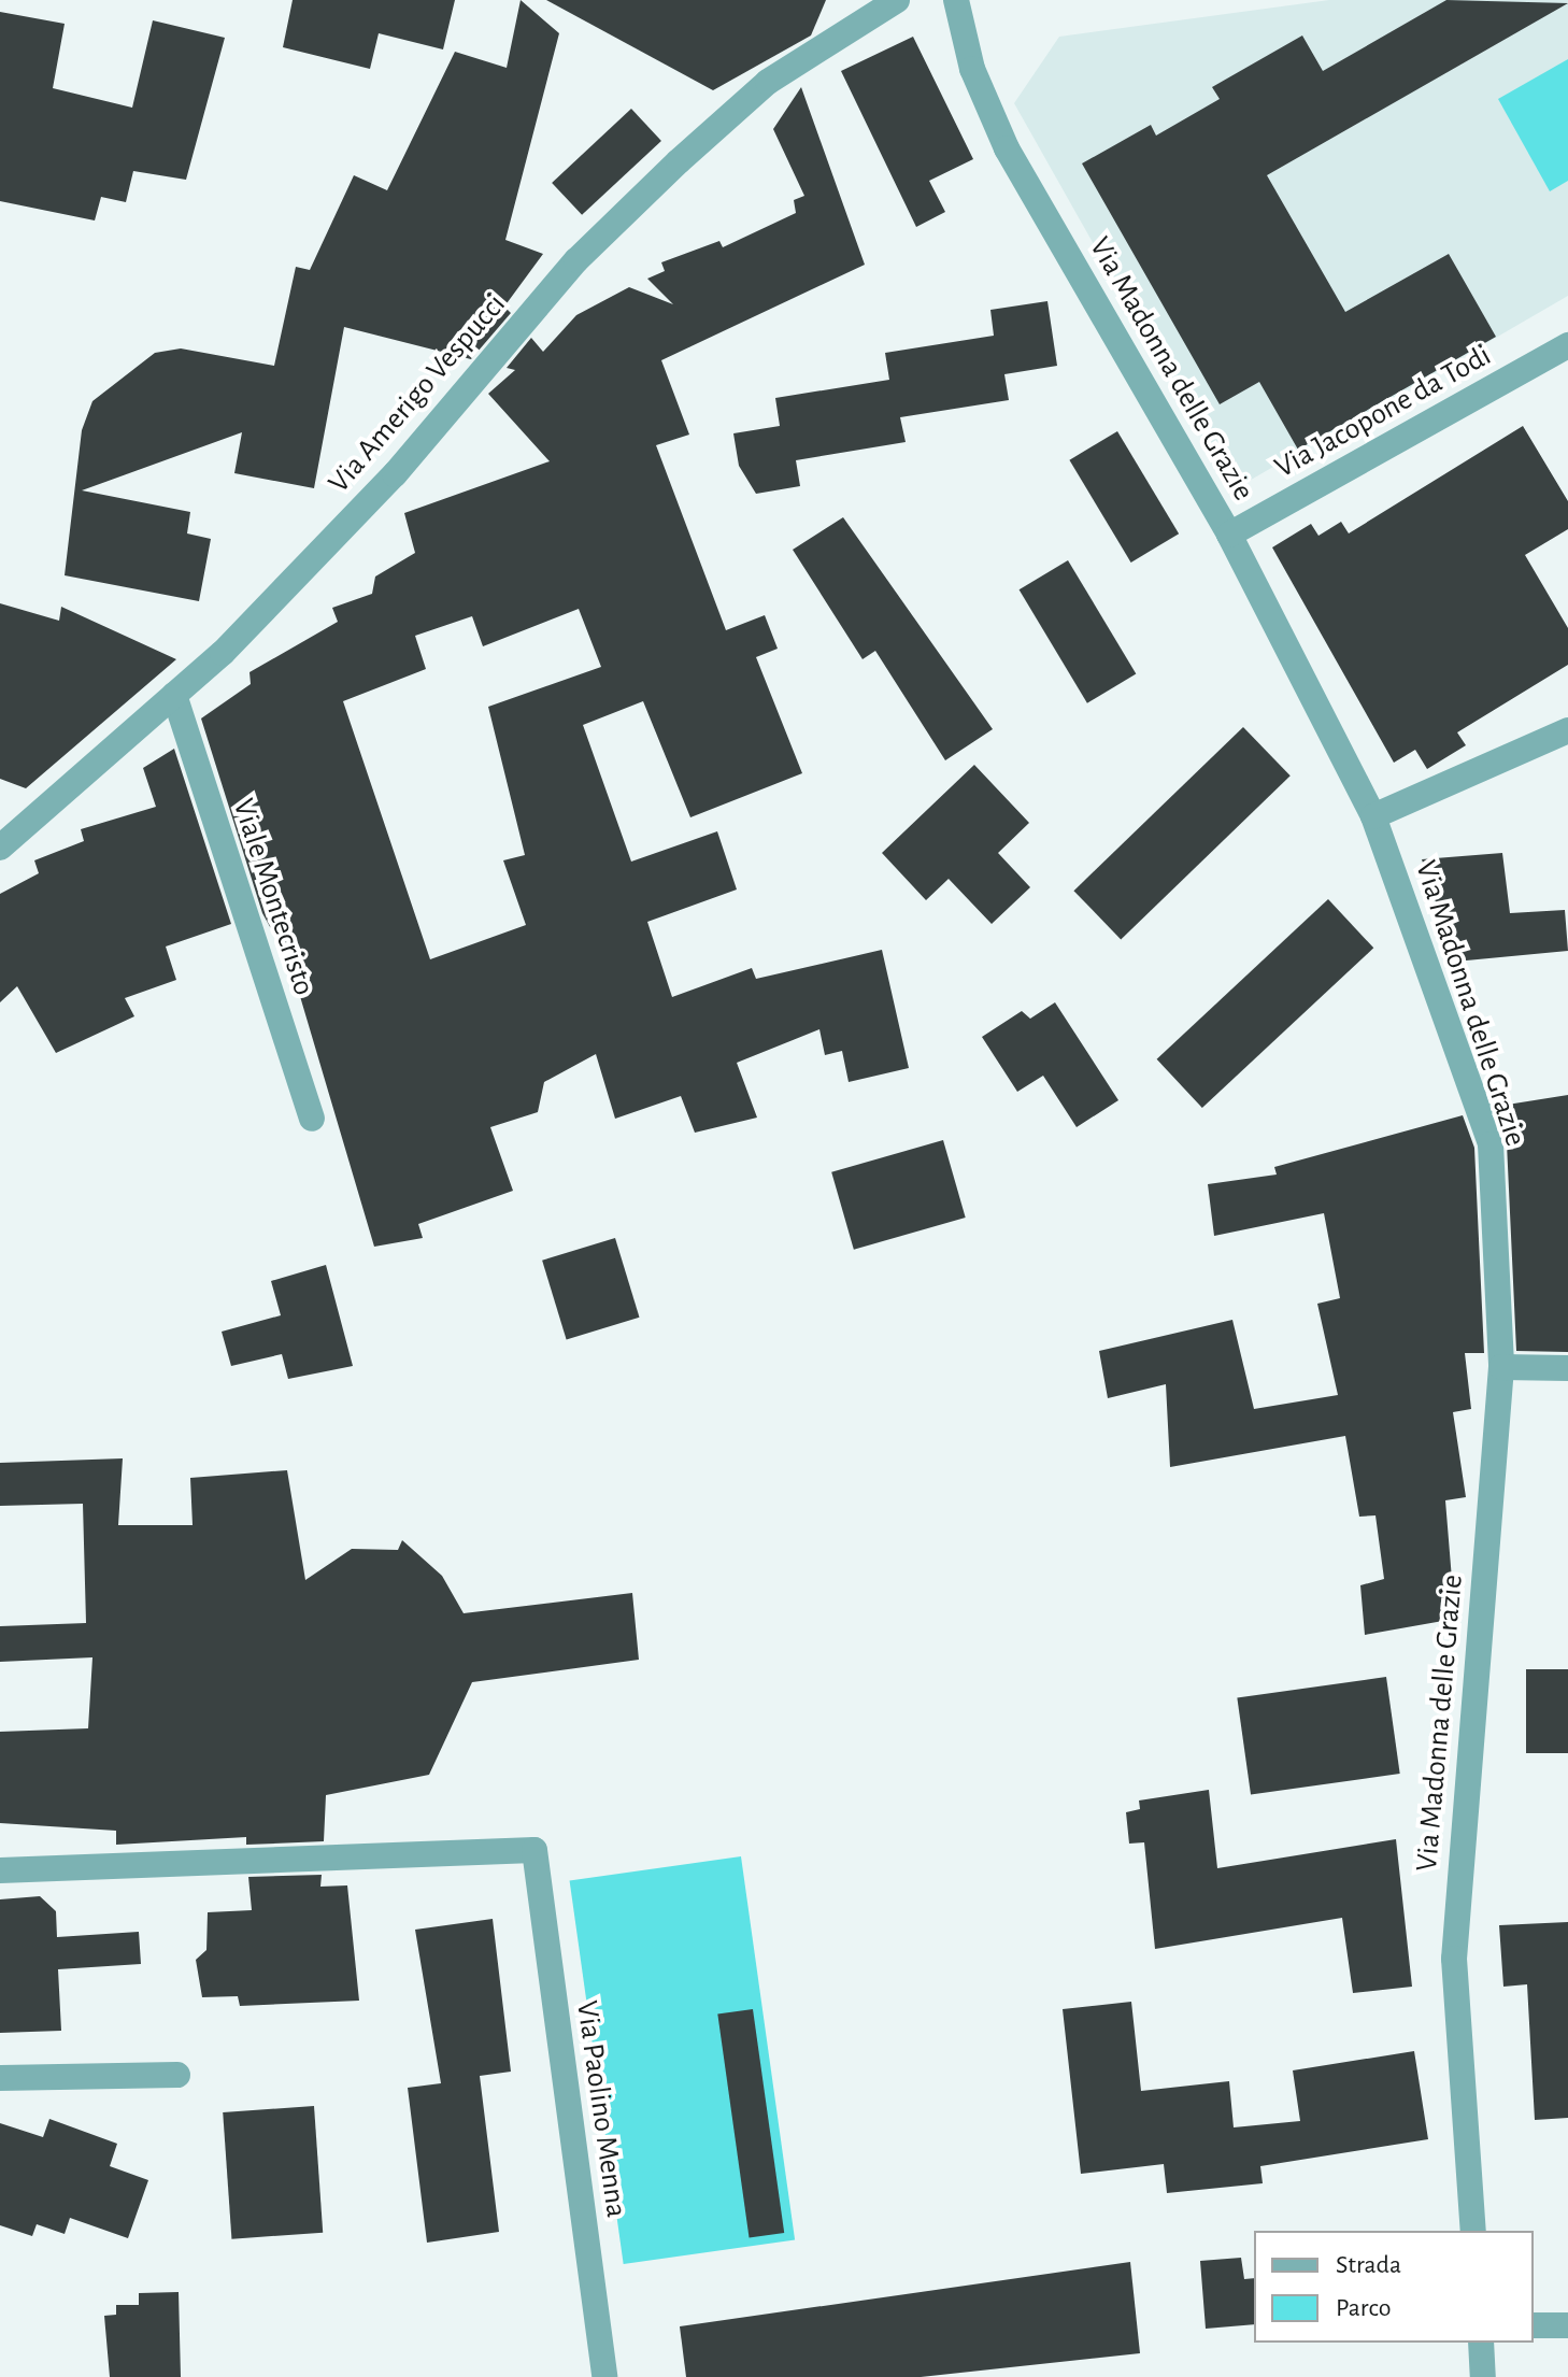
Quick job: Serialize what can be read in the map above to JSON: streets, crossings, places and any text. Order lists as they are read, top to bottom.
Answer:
{
  "streets": {
    "street": [
      "Via Madonna delle Grazie",
      "Via Amerigo Vespucci",
      "Via Jacopone da Todi",
      "Viale Montecristo",
      "Via Paolino Menna"
    ]
  },
  "crossings": [
    ["Via Madonna delle Grazie", "Via Jacopone da Todi"],
    ["Via Amerigo Vespucci", "Viale Montecristo"]
  ],
  "legend": ["Strada", "Parco"]
}
